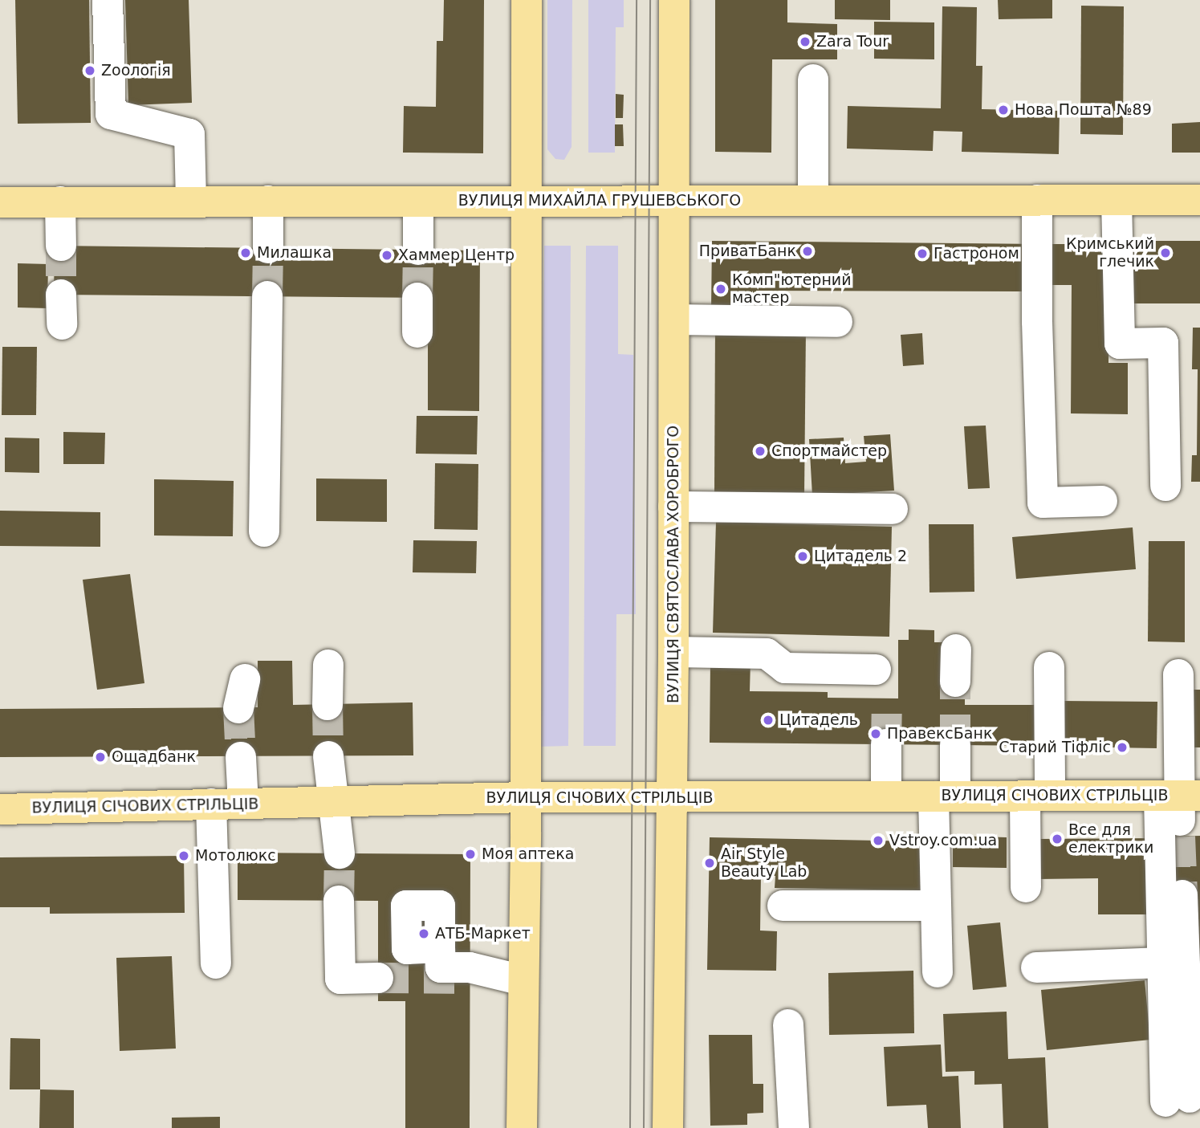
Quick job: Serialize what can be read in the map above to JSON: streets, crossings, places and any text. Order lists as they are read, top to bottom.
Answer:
{
  "streets": {
    "main road": ["ВУЛИЦЯ МИХАЙЛА ГРУШЕВСЬКОГО", "ВУЛИЦЯ СВЯТОСЛАВА ХОРОБРОГО", "ВУЛИЦЯ СІЧОВИХ СТРІЛЬЦІВ"]
  },
  "crossings": [
    ["ВУЛИЦЯ МИХАЙЛА ГРУШЕВСЬКОГО", "ВУЛИЦЯ СВЯТОСЛАВА ХОРОБРОГО"],
    ["ВУЛИЦЯ СВЯТОСЛАВА ХОРОБРОГО", "ВУЛИЦЯ СІЧОВИХ СТРІЛЬЦІВ"]
  ],
  "places": [
    "Zara Tour",
    "Zooлогія",
    "Нова Пошта №89",
    "ПриватБанк",
    "Милашка",
    "Кримський глечик",
    "Гастроном",
    "Хаммер Центр",
    "Комп\"ютерний мастер",
    "Спортмайстер",
    "Цитадель 2",
    "Цитадель",
    "ПравексБанк",
    "Старий Тіфліс",
    "Ощадбанк",
    "Все для електрики",
    "Vstroy.com.ua",
    "Моя аптека",
    "Мотолюкс",
    "Air Style Beauty Lab",
    "АТБ-Маркет"
  ]
}
